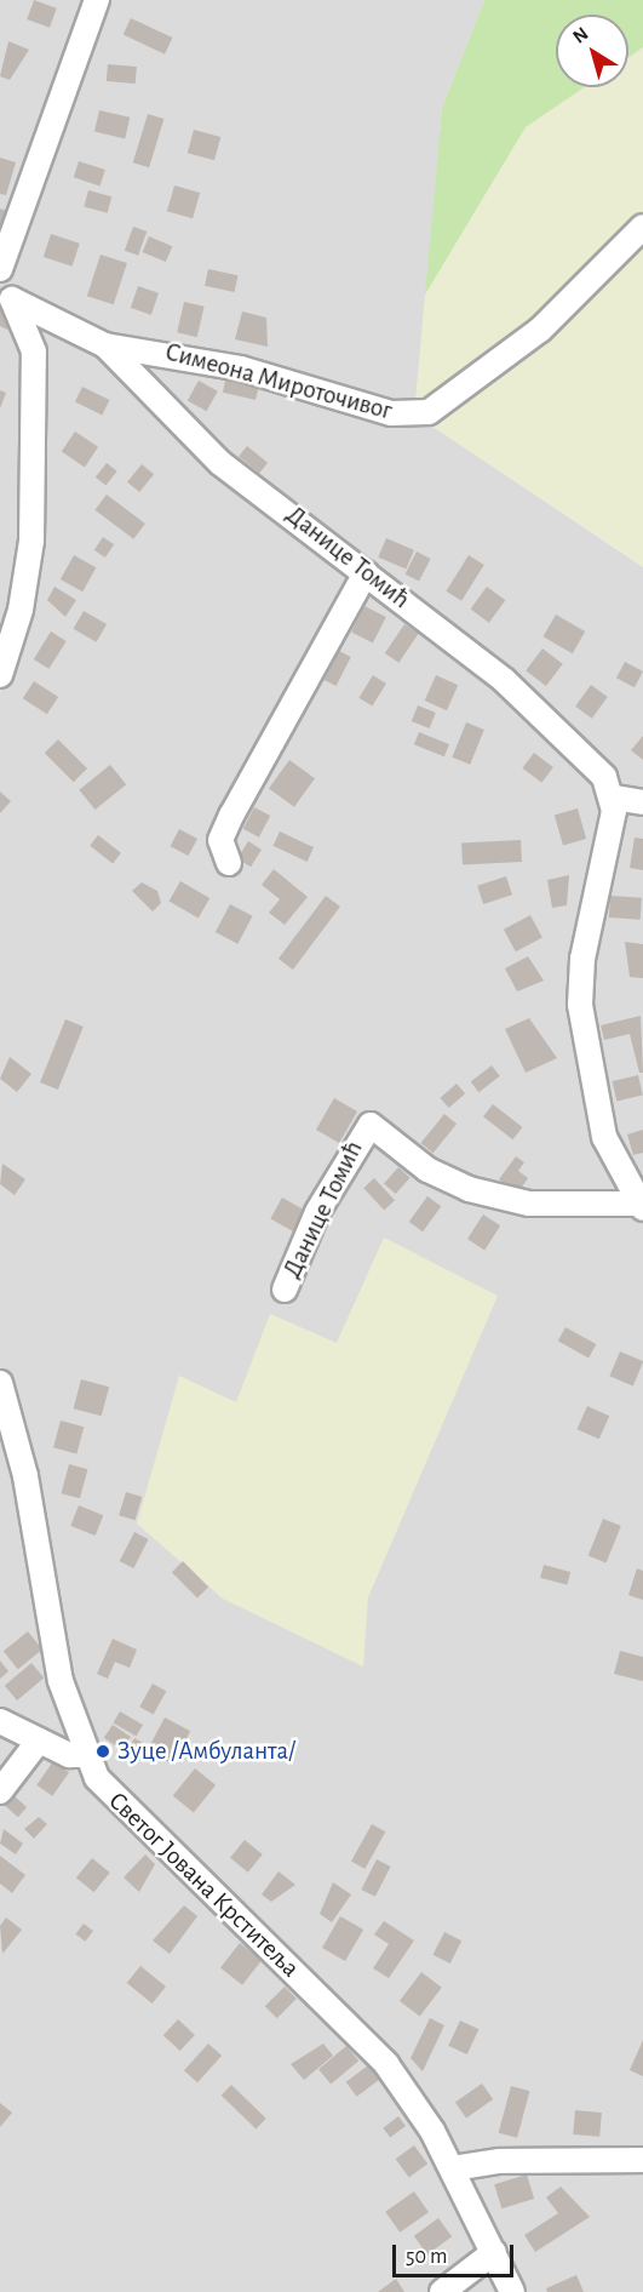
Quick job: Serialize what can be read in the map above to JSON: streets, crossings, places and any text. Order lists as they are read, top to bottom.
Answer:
{
  "streets": {
    "street": ["Симеона Мироточивог", "Данице Томић", "Светог Јована Крститеља"]
  },
  "crossings": [
    ["Симеона Мироточивог", "Данице Томић"]
  ],
  "places": ["Зуце /Амбуланта/"],
  "scale_bar": "50 m",
  "north": "top left"
}
